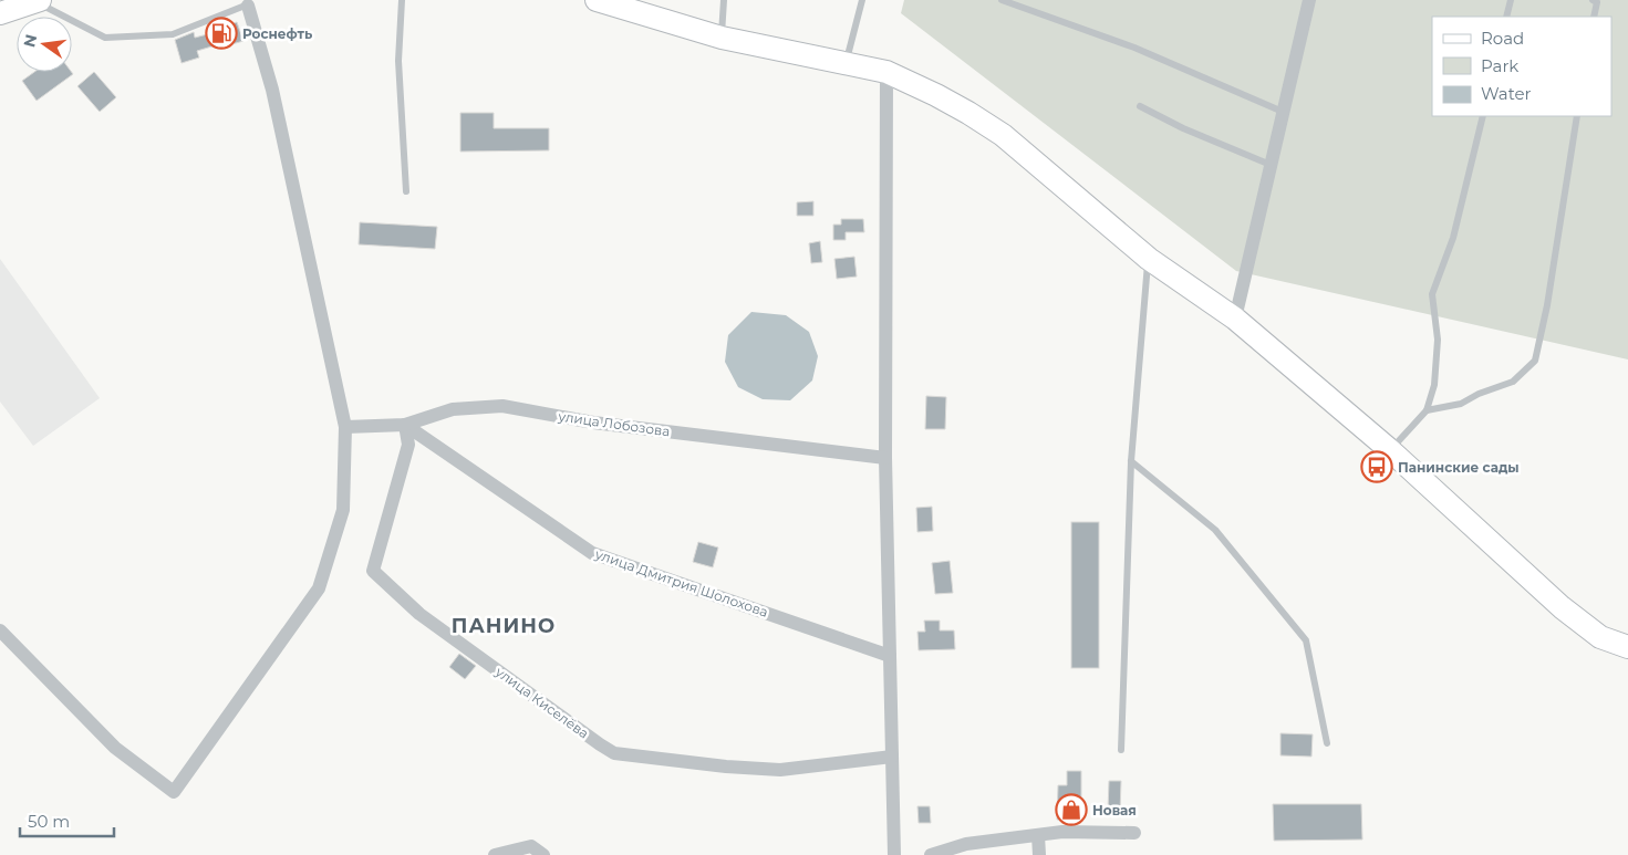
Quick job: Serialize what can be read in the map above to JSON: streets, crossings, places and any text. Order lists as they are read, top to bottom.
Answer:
{
  "streets": {
    "street": ["улица Лобозова", "улица Дмитрия Шолохова", "улица Киселёва"]
  },
  "crossings": [
    ["улица Лобозова", "улица Дмитрия Шолохова"],
    ["улица Лобозова", "улица Киселёва"],
    ["улица Дмитрия Шолохова", "улица Киселёва"]
  ],
  "districts": ["ПАНИНО"],
  "places": {
    "fuel station": ["Роснефть"],
    "bus stop": ["Панинские сады"],
    "shop": ["Новая"]
  },
  "legend": ["Road", "Park", "Water"],
  "scale_bar": "50 m",
  "north": "left"
}
